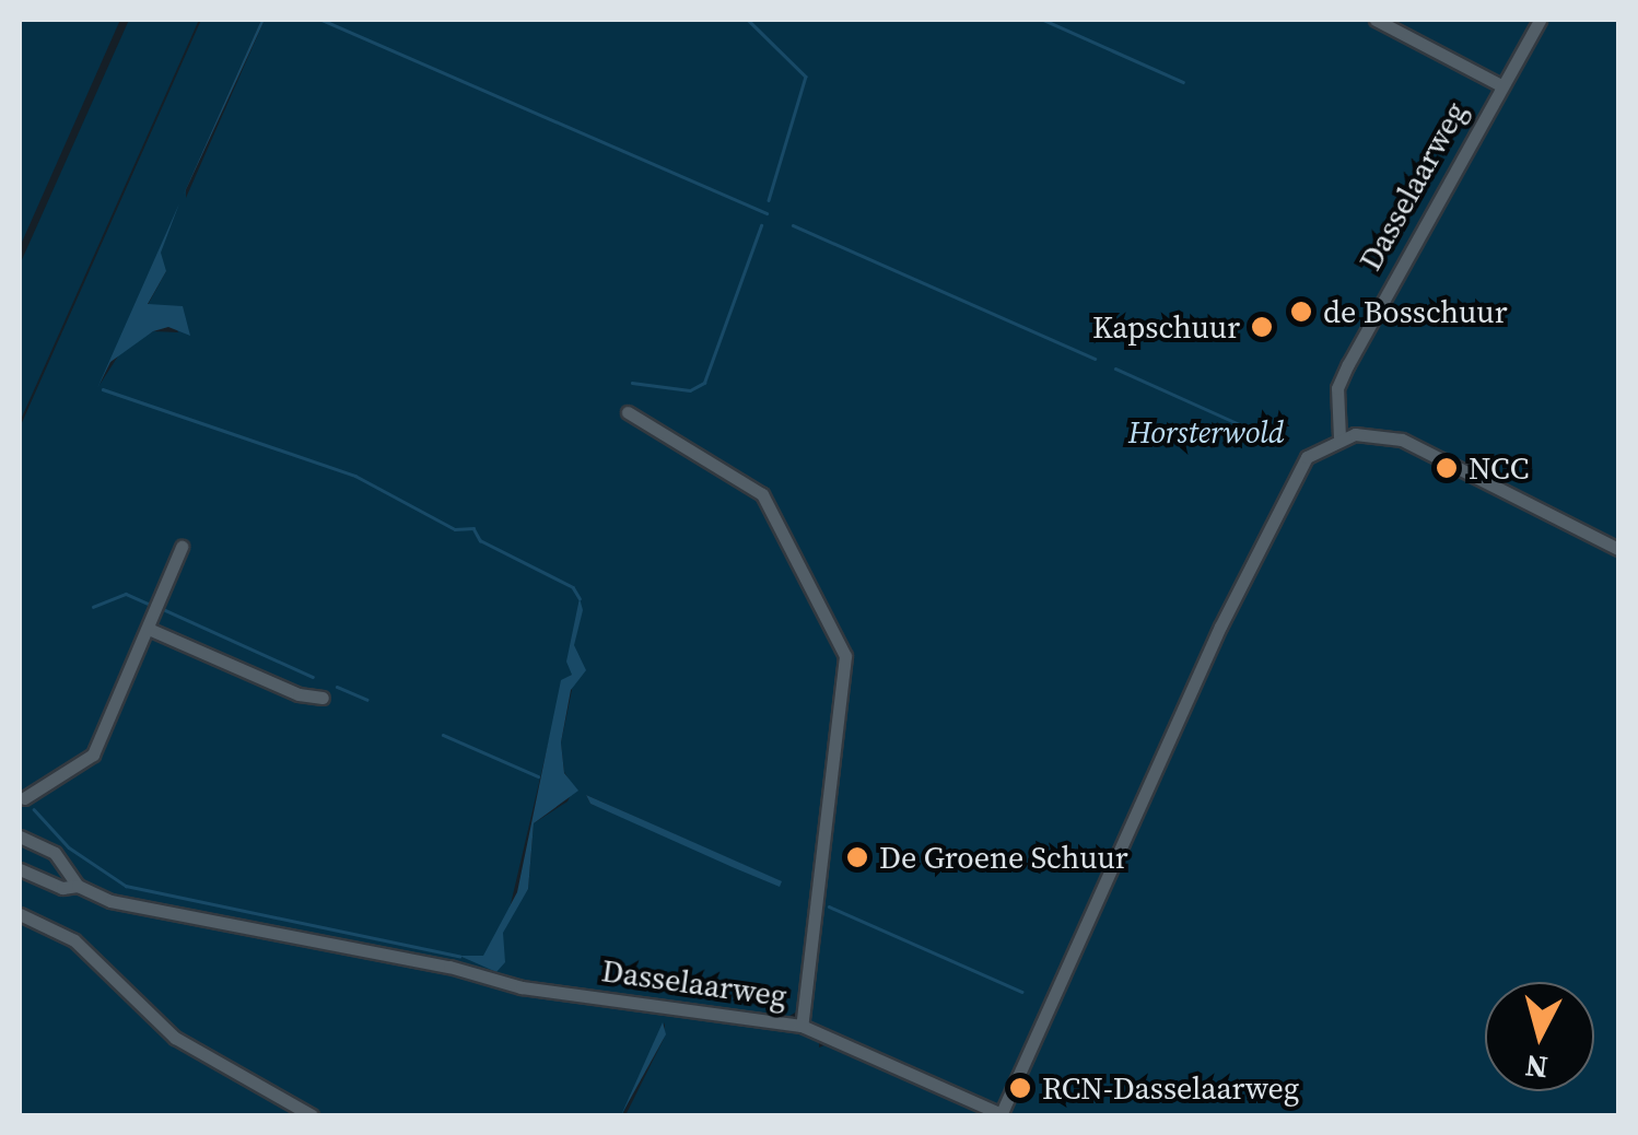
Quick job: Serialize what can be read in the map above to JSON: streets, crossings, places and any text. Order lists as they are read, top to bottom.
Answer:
{
  "streets": {
    "street": ["Dasselaarweg"]
  },
  "parks": ["Horsterwold"],
  "places": [
    "de Bosschuur",
    "Kapschuur",
    "NCC",
    "De Groene Schuur",
    "RCN-Dasselaarweg"
  ],
  "north": "bottom"
}
